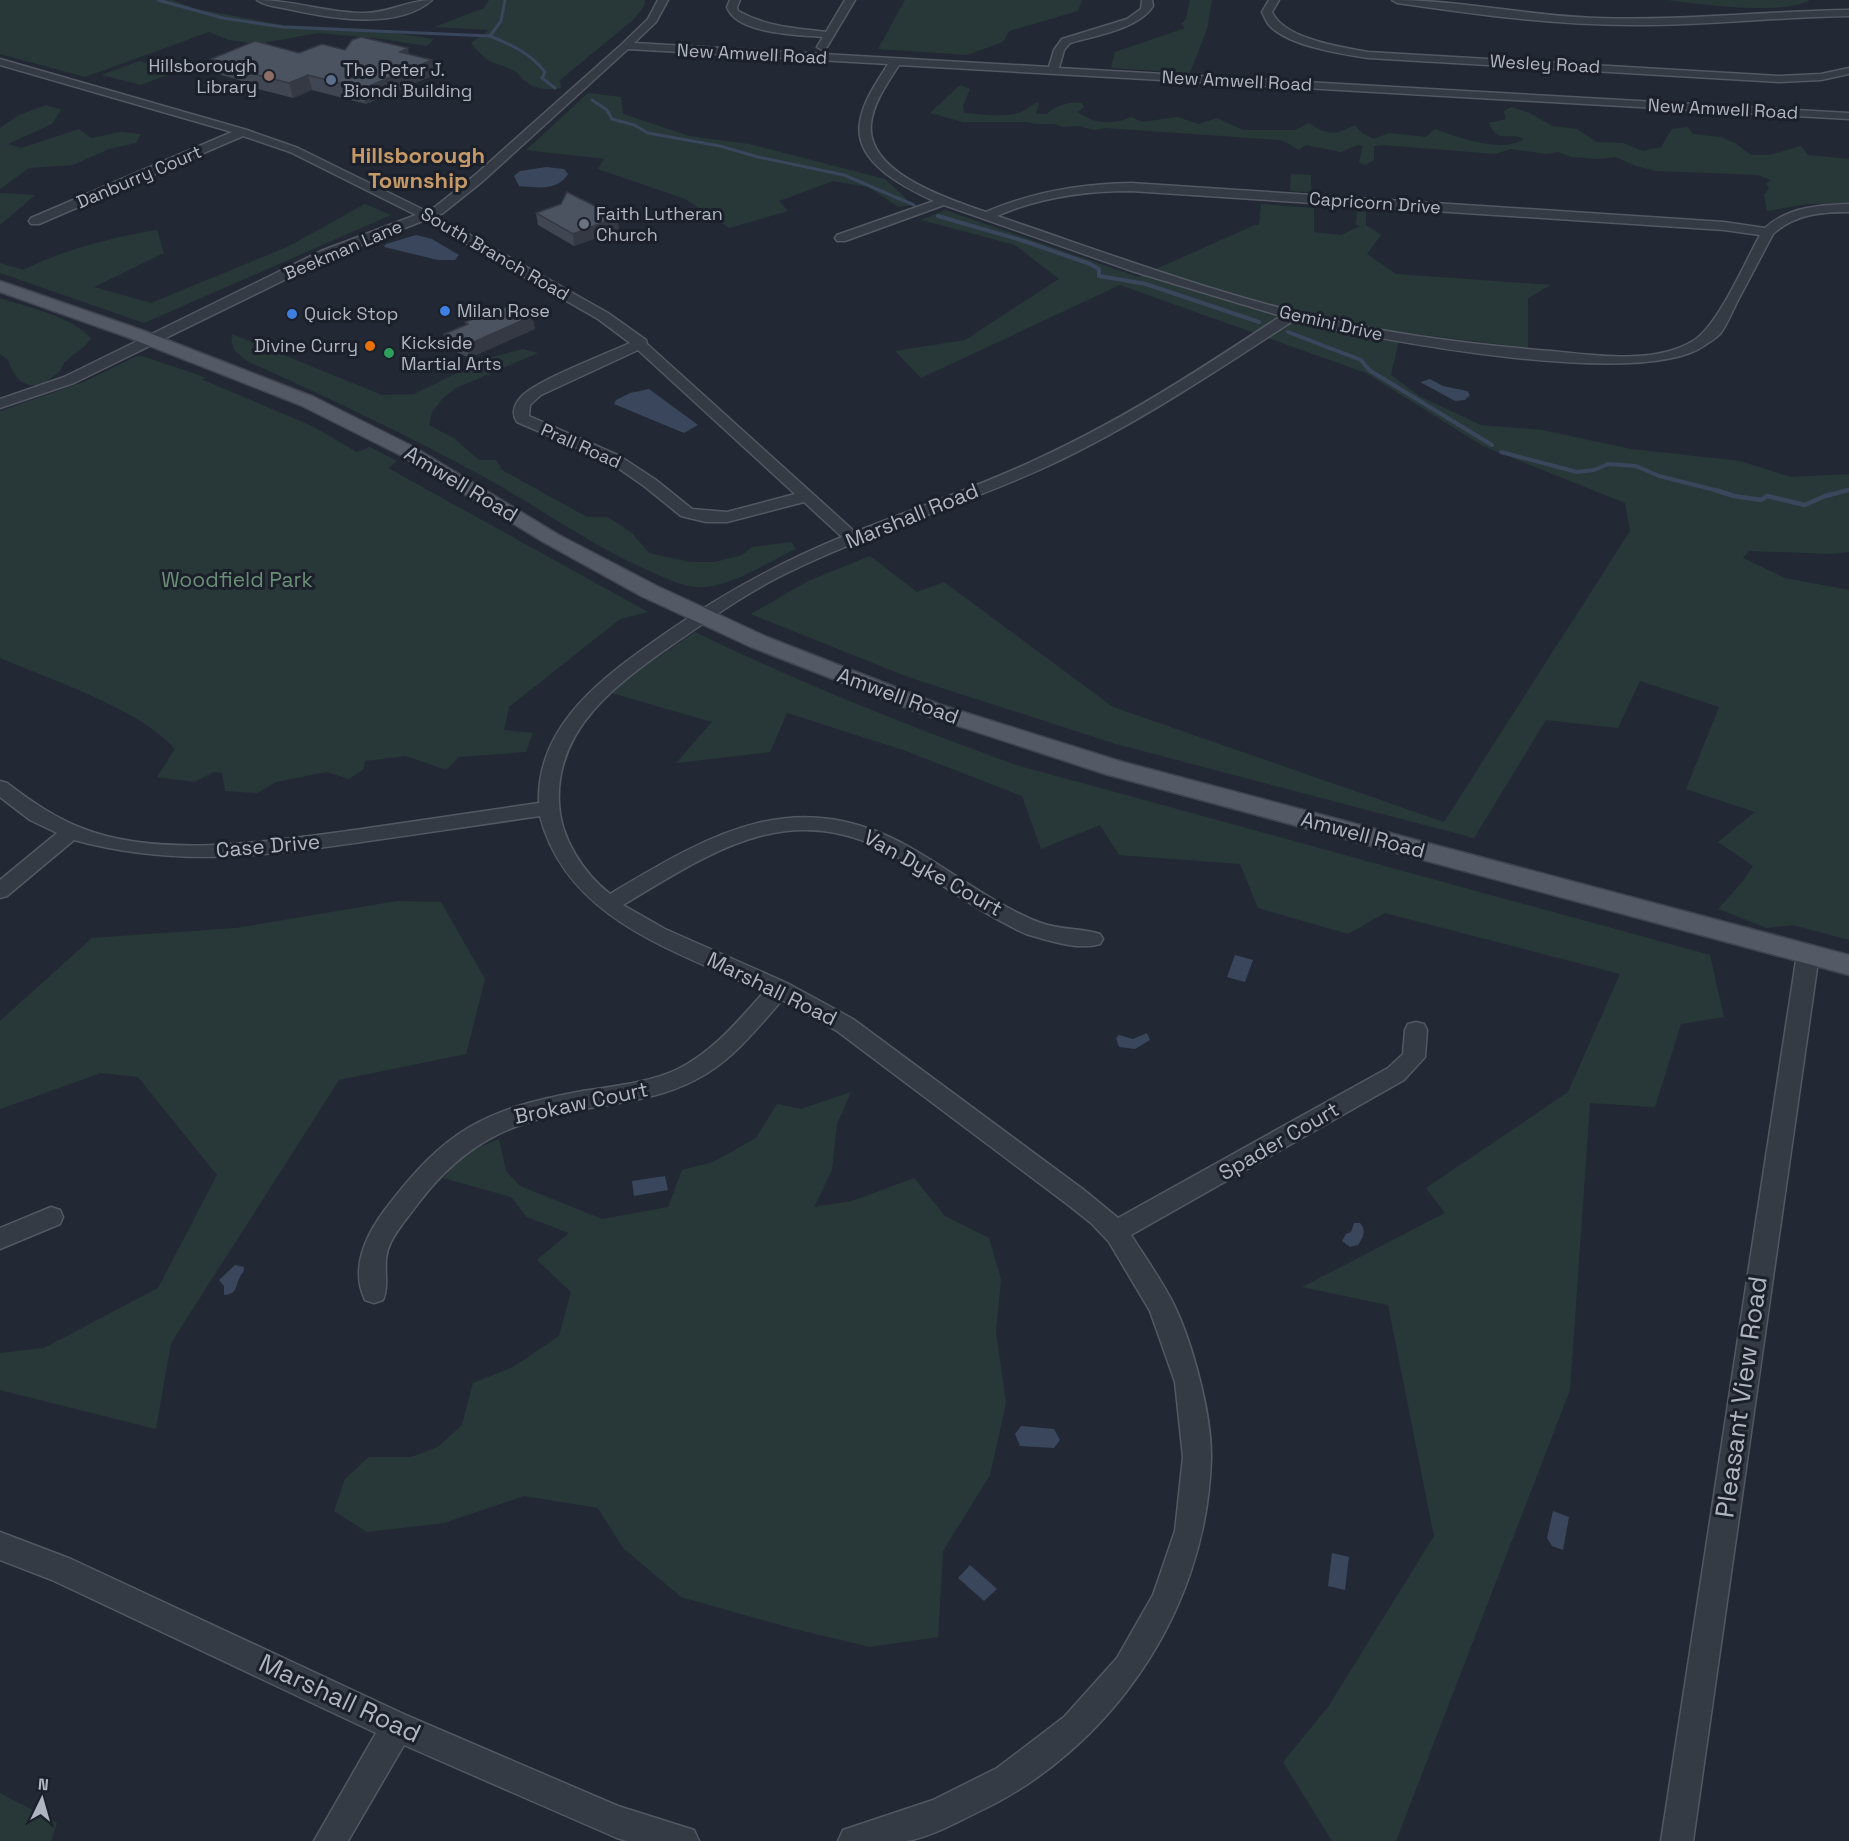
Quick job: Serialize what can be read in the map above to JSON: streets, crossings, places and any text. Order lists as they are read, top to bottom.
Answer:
{
  "streets": {
    "main road": ["Amwell Road"],
    "street": [
      "New Amwell Road",
      "Wesley Road",
      "Danburry Court",
      "Capricorn Drive",
      "Beekman Lane",
      "South Branch Road",
      "Gemini Drive",
      "Prall Road",
      "Marshall Road",
      "Case Drive",
      "Van Dyke Court",
      "Brokaw Court",
      "Spader Court",
      "Pleasant View Road"
    ]
  },
  "crossings": [
    ["New Amwell Road", "Beekman Lane"],
    ["New Amwell Road", "Gemini Drive"],
    ["Danburry Court", "South Branch Road"],
    ["Capricorn Drive", "Gemini Drive"],
    ["Beekman Lane", "South Branch Road"],
    ["Beekman Lane", "Amwell Road"],
    ["South Branch Road", "Prall Road"],
    ["South Branch Road", "Marshall Road"],
    ["Gemini Drive", "Marshall Road"],
    ["Amwell Road", "Marshall Road"],
    ["Amwell Road", "Pleasant View Road"],
    ["Marshall Road", "Case Drive"],
    ["Marshall Road", "Van Dyke Court"],
    ["Marshall Road", "Brokaw Court"],
    ["Marshall Road", "Spader Court"]
  ],
  "districts": ["Hillsborough Township"],
  "parks": ["Woodfield Park"],
  "places": [
    "Hillsborough Library",
    "The Peter J. Biondi Building",
    "Faith Lutheran Church",
    "Milan Rose",
    "Quick Stop",
    "Divine Curry",
    "Kickside Martial Arts"
  ],
  "north": "top"
}
